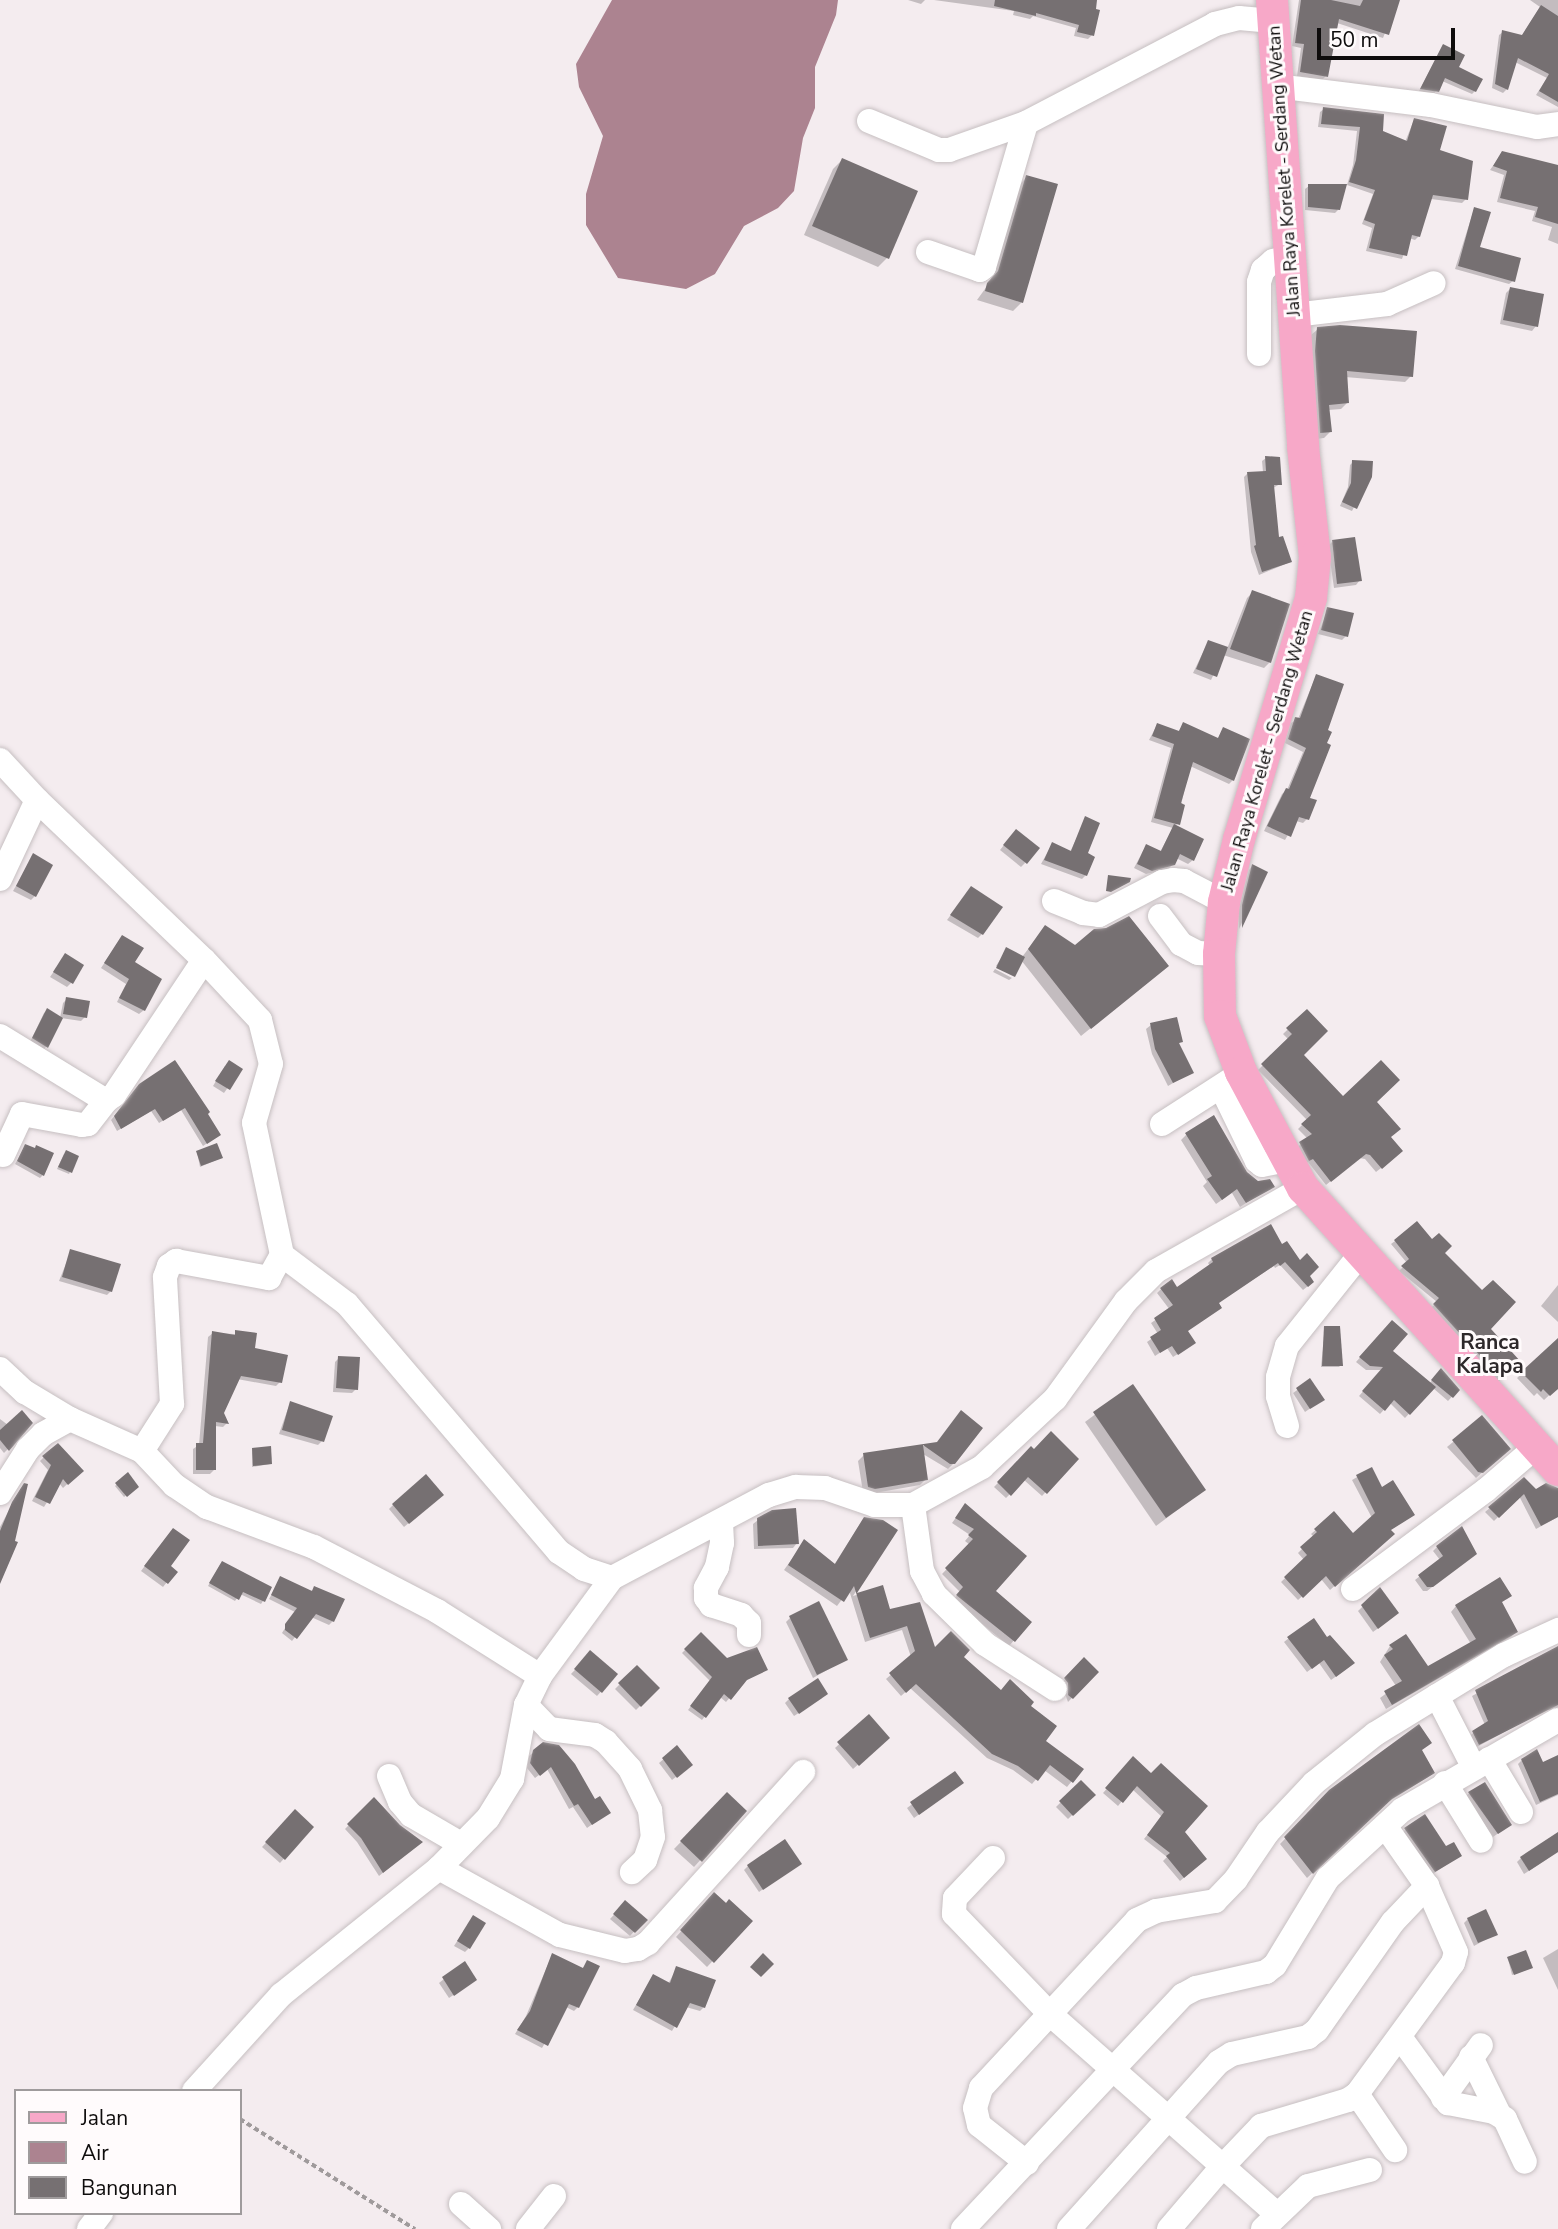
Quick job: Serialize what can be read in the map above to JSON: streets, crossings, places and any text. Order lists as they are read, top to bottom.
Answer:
{
  "streets": {
    "main road": ["Jalan Raya Korelet - Serdang Wetan"]
  },
  "districts": ["Ranca Kalapa"],
  "legend": ["Jalan", "Air", "Bangunan"],
  "scale_bar": "50 m"
}
